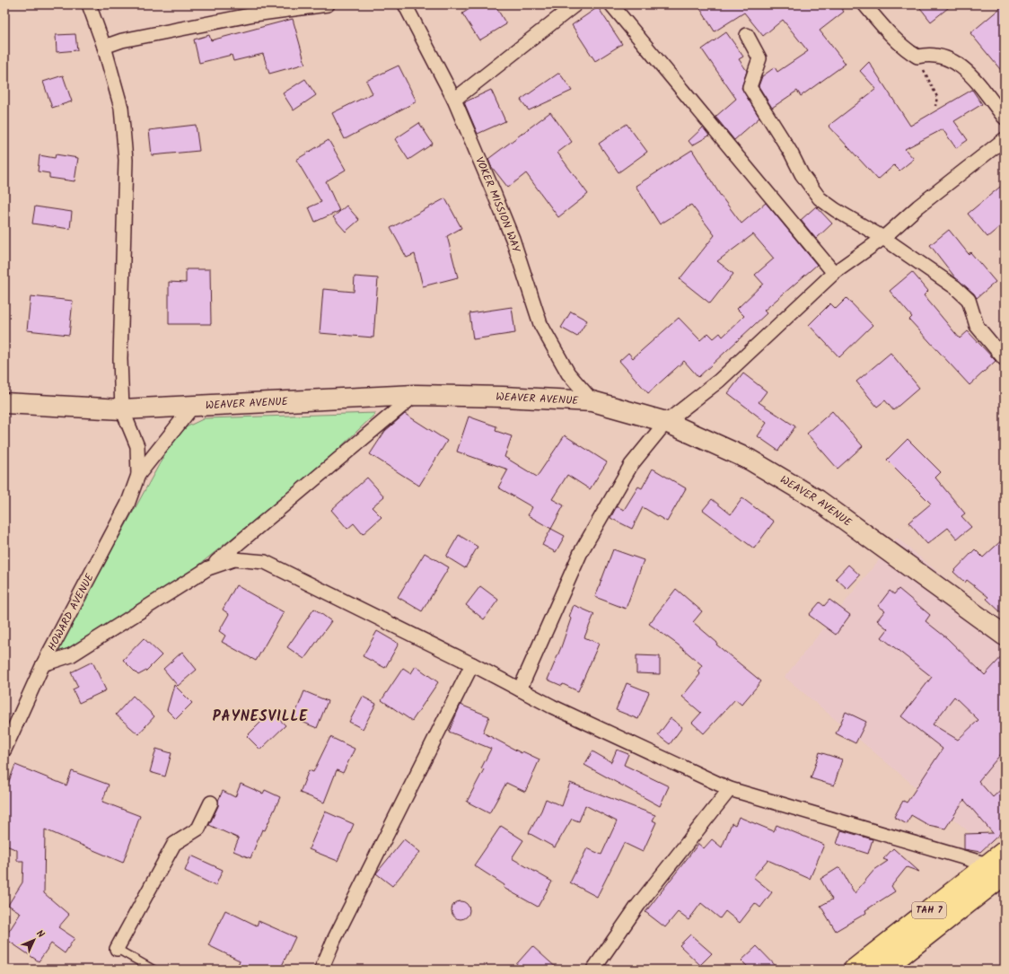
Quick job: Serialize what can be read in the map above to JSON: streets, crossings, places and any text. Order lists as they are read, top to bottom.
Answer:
{
  "streets": {
    "highway": ["TAH 7"],
    "street": ["VOKER MISSION WAY", "WEAVER AVENUE", "HOWARD AVENUE"]
  },
  "crossings": [
    ["VOKER MISSION WAY", "WEAVER AVENUE"],
    ["WEAVER AVENUE", "HOWARD AVENUE"]
  ],
  "districts": ["PAYNESVILLE"],
  "north": "top right"
}
